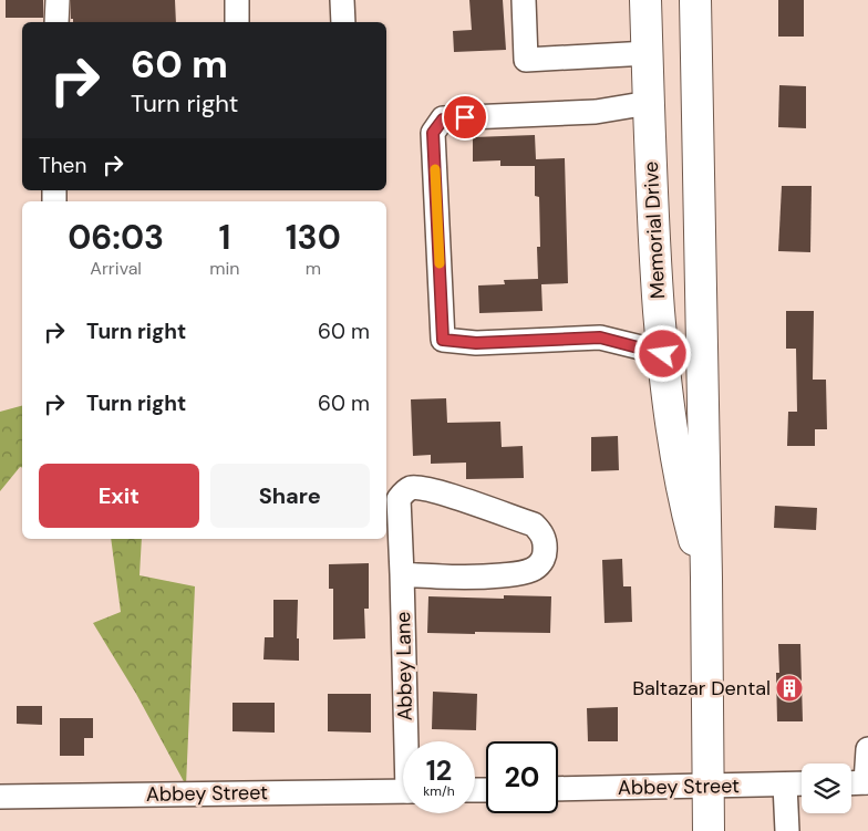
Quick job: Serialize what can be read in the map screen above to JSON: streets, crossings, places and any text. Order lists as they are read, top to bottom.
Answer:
{
  "streets": {
    "main road": ["Memorial Drive"],
    "street": ["Abbey Lane", "Abbey Street"]
  },
  "crossings": [
    ["Memorial Drive", "Abbey Street"]
  ],
  "places": {
    "building": ["Baltazar Dental"]
  },
  "page": {
    "turn": ["60 m", "Turn right"],
    "then": "Then",
    "eta": [
      "06:03",
      "Arrival",
      "1",
      "min",
      "130",
      "m"
    ],
    "list": [
      {
        "name": "Turn right",
        "value": "60 m"
      },
      {
        "name": "Turn right",
        "value": "60 m"
      }
    ],
    "buttons": ["Exit", "Share"],
    "speed": "12 km/h",
    "limit": "20"
  }
}
